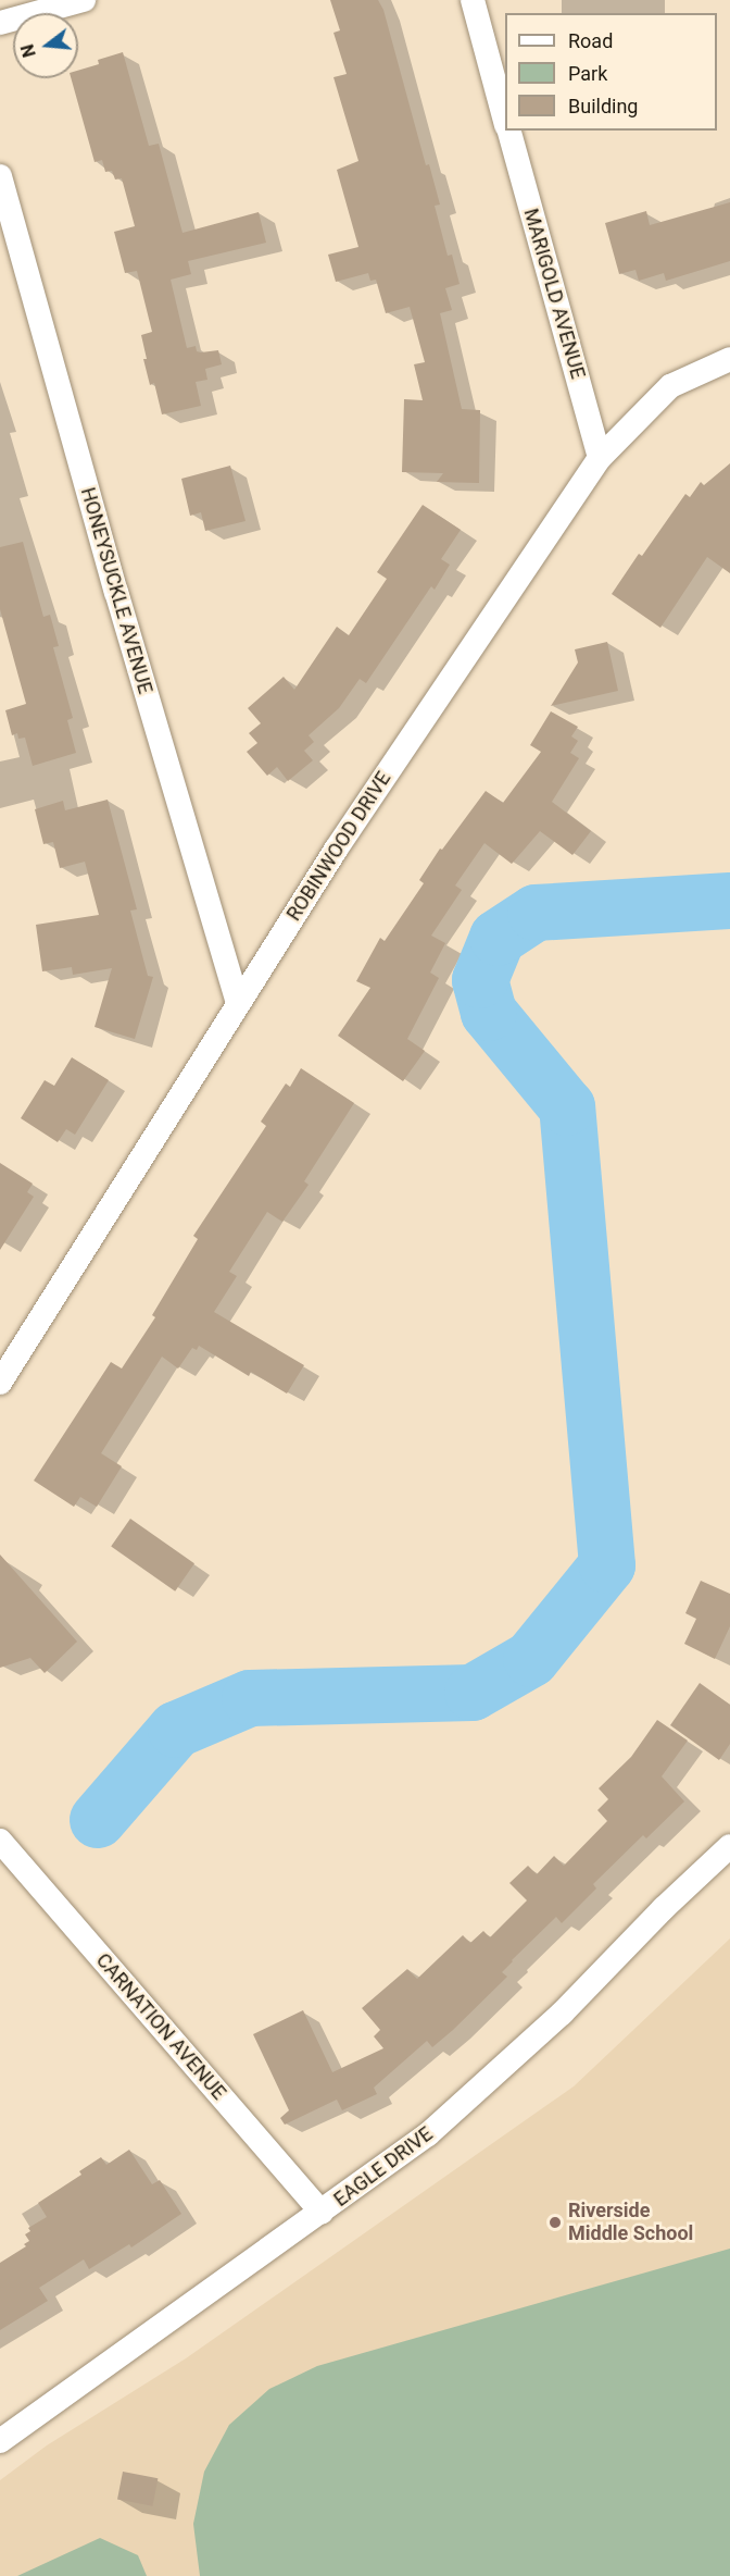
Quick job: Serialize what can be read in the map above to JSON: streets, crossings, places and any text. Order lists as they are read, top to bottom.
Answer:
{
  "streets": {
    "street": [
      "MARIGOLD AVENUE",
      "HONEYSUCKLE AVENUE",
      "ROBINWOOD DRIVE",
      "CARNATION AVENUE",
      "EAGLE DRIVE"
    ]
  },
  "crossings": [
    ["MARIGOLD AVENUE", "ROBINWOOD DRIVE"],
    ["HONEYSUCKLE AVENUE", "ROBINWOOD DRIVE"],
    ["CARNATION AVENUE", "EAGLE DRIVE"]
  ],
  "places": ["Riverside Middle School"],
  "legend": ["Road", "Park", "Building"],
  "north": "left"
}
